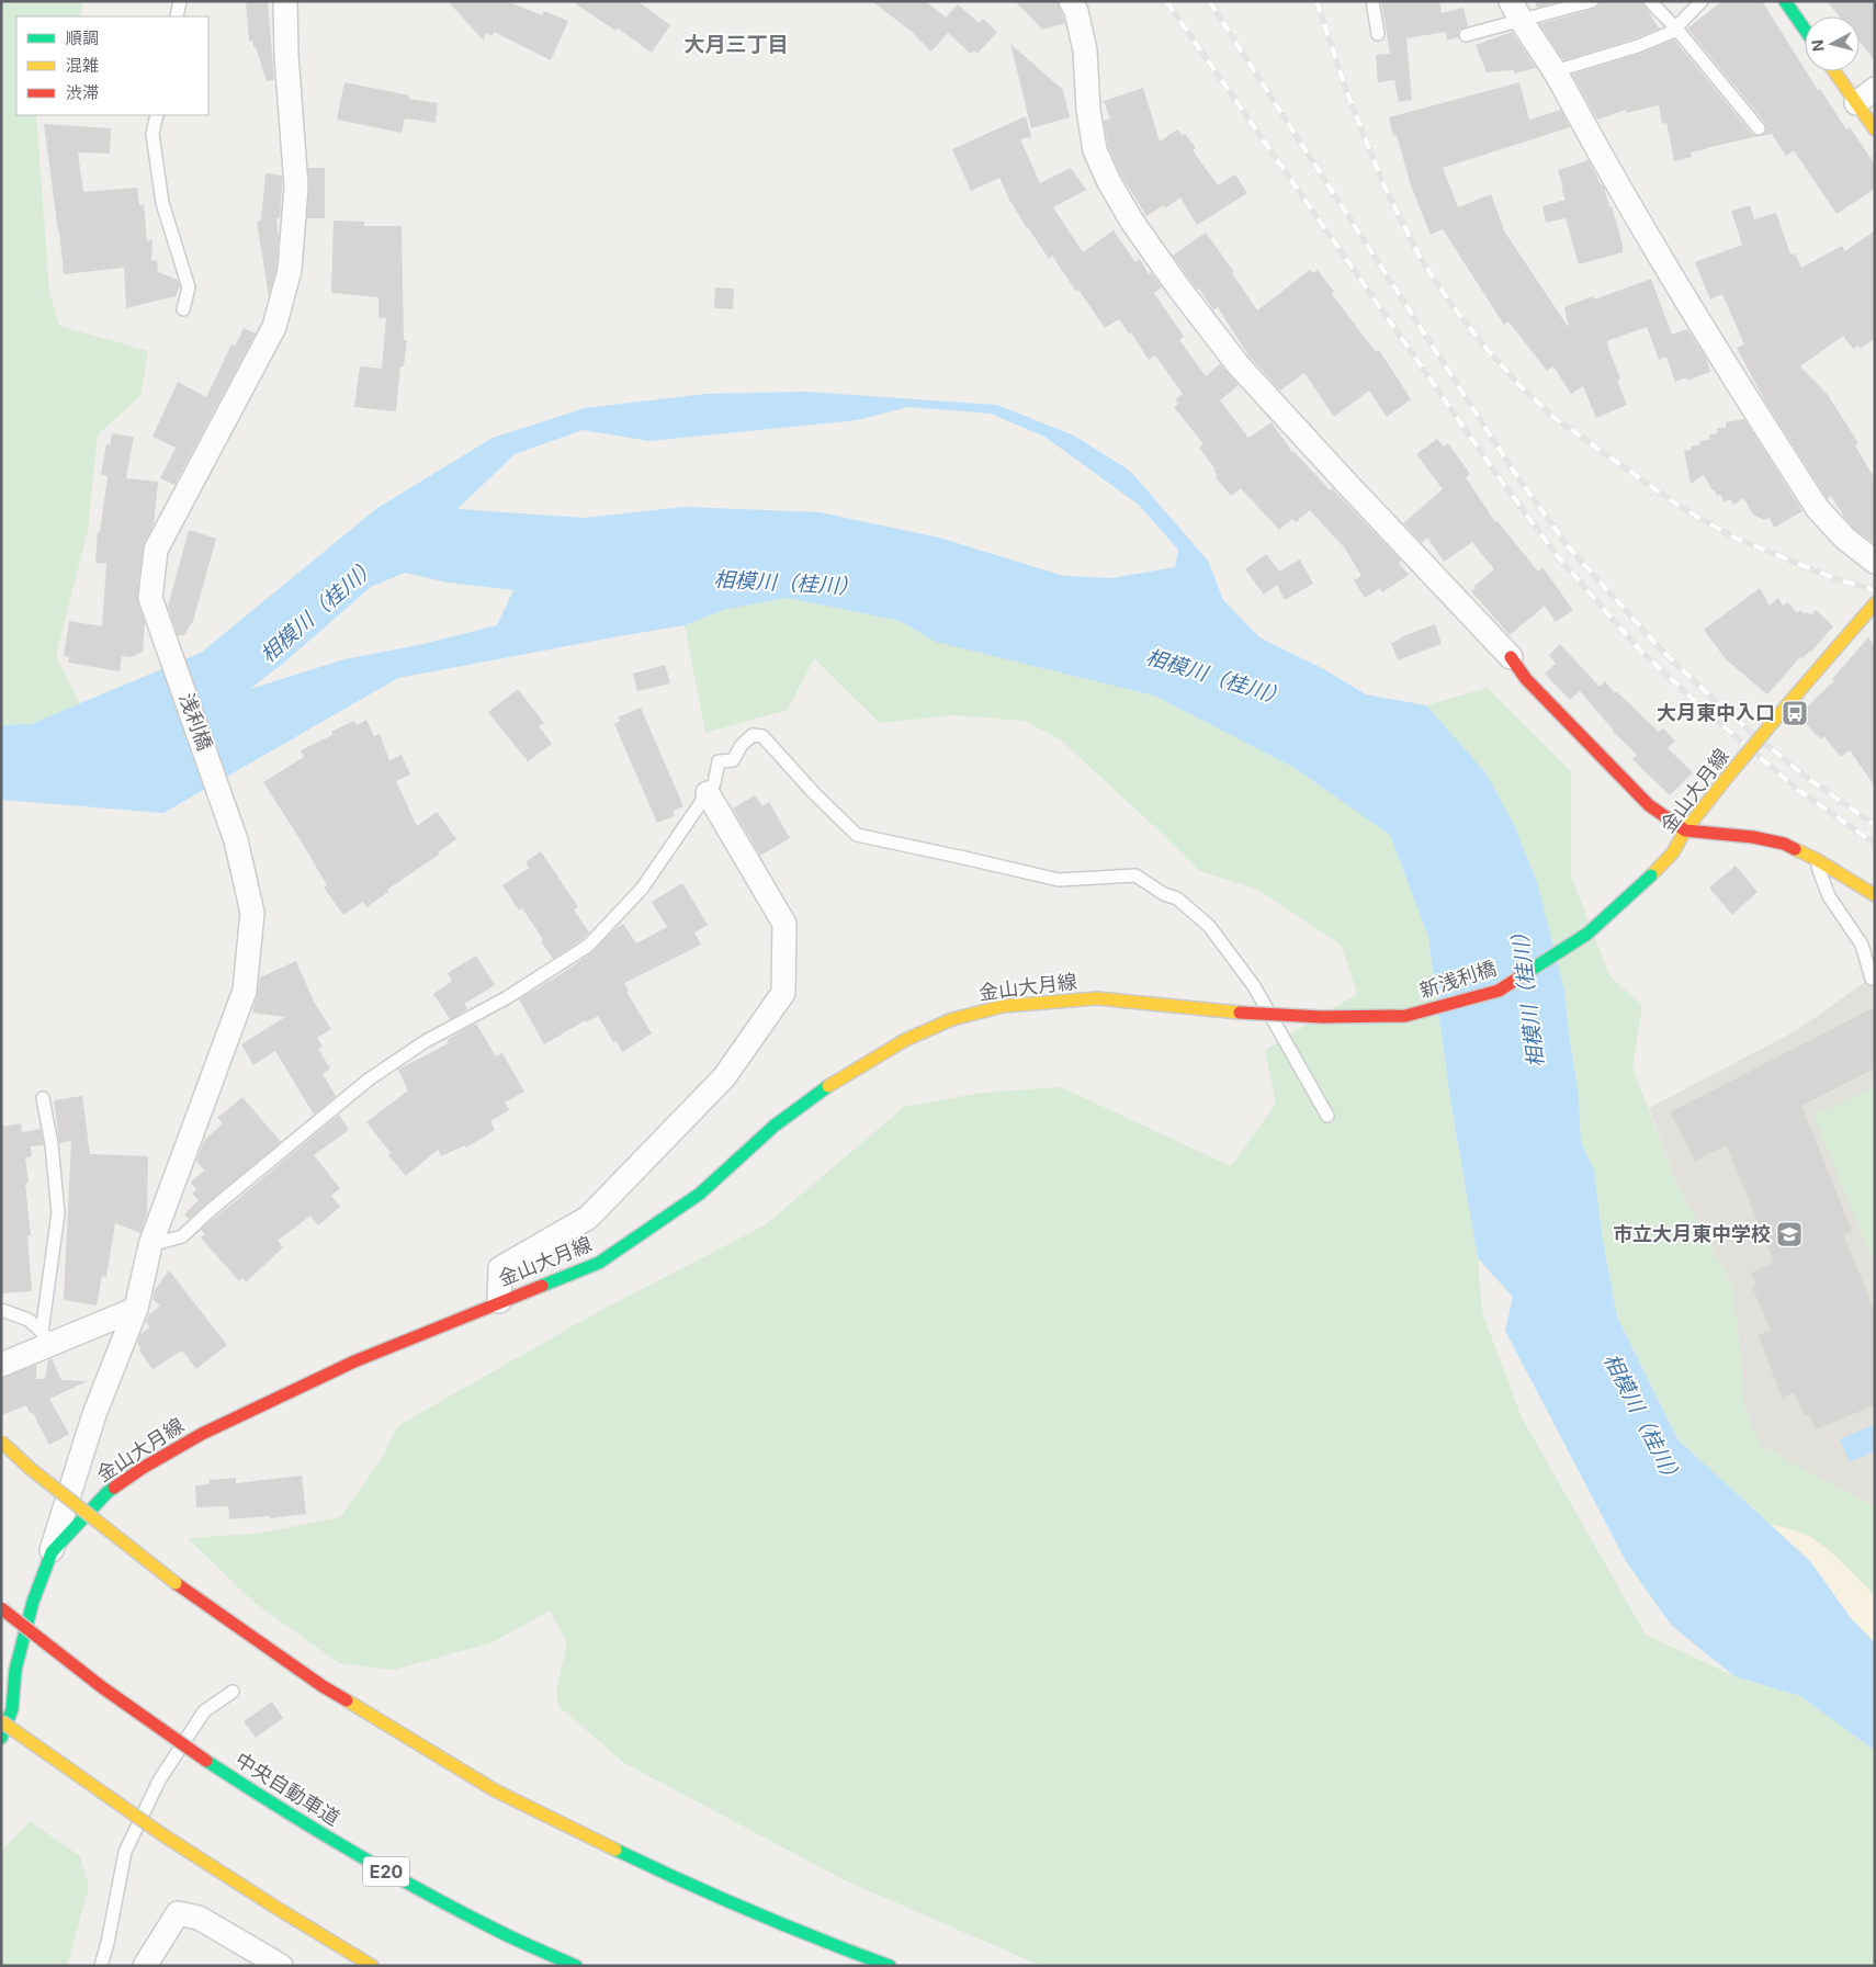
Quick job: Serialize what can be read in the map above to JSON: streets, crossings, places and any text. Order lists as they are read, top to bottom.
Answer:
{
  "streets": {
    "main road": [
      "金山大月線",
      "新浅利橋",
      "中央自動車道",
      "E20"
    ],
    "street": ["浅利橋"]
  },
  "crossings": [
    ["浅利橋", "金山大月線"],
    ["金山大月線", "新浅利橋"]
  ],
  "districts": ["大月三丁目"],
  "water": ["相模川（桂川）"],
  "places": {
    "bus stop": ["大月東中入口"],
    "school or university": ["市立大月東中学校"]
  },
  "legend": ["順調", "混雑", "渋滞"],
  "north": "left"
}
